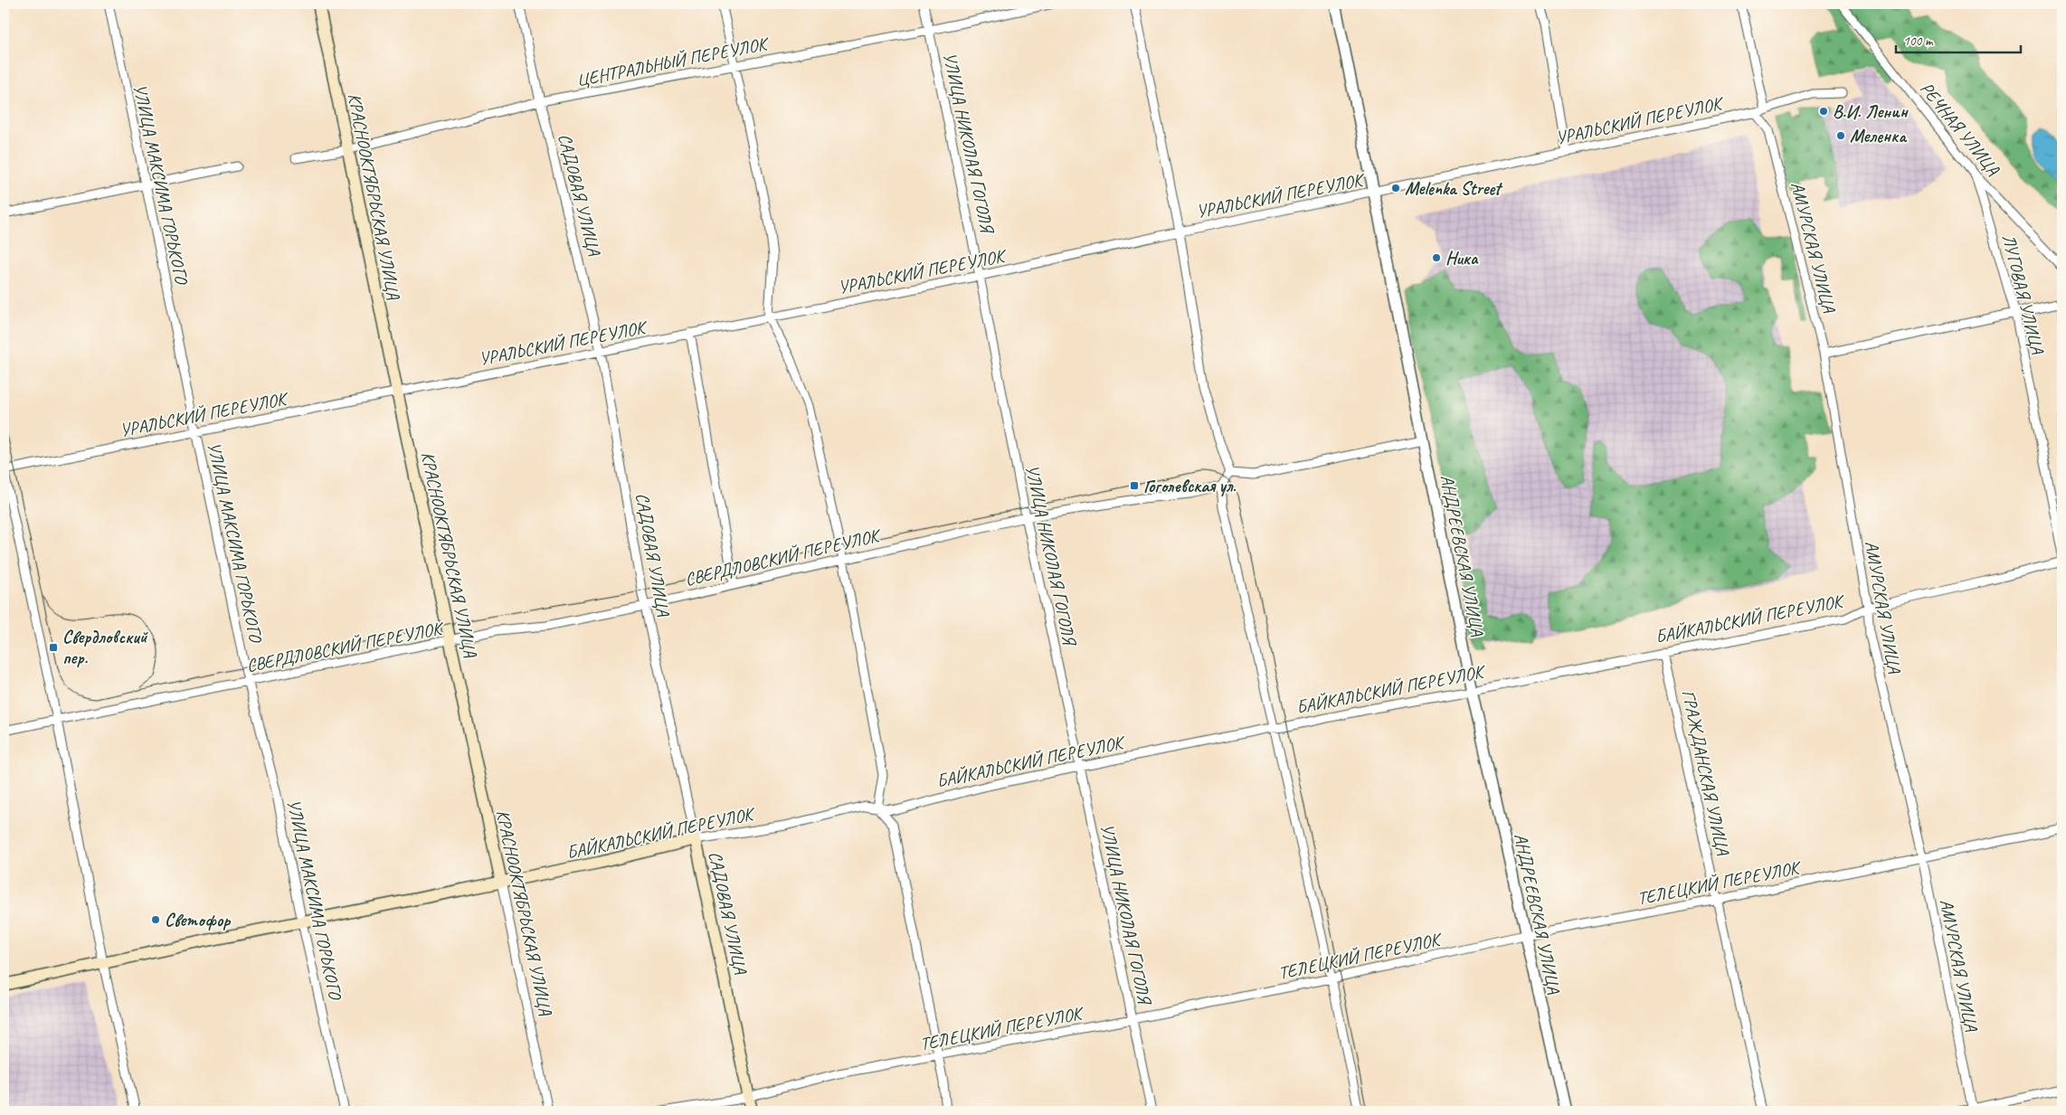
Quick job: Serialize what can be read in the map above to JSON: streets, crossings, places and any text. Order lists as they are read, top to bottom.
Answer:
{
  "streets": {
    "main road": ["САДОВАЯ УЛИЦА", "КРАСНООКТЯБРЬСКАЯ УЛИЦА", "БАЙКАЛЬСКИЙ ПЕРЕУЛОК"],
    "street": [
      "ЦЕНТРАЛЬНЫЙ ПЕРЕУЛОК",
      "УРАЛЬСКИЙ ПЕРЕУЛОК",
      "РЕЧНАЯ УЛИЦА",
      "УЛИЦА НИКОЛАЯ ГОГОЛЯ",
      "УЛИЦА МАКСИМА ГОРЬКОГО",
      "АМУРСКАЯ УЛИЦА",
      "ЛУГОВАЯ УЛИЦА",
      "АНДРЕЕВСКАЯ УЛИЦА",
      "СВЕРДЛОВСКИЙ ПЕРЕУЛОК",
      "ГРАЖДАНСКАЯ УЛИЦА",
      "ТЕЛЕЦКИЙ ПЕРЕУЛОК"
    ]
  },
  "crossings": [
    ["ЦЕНТРАЛЬНЫЙ ПЕРЕУЛОК", "УЛИЦА НИКОЛАЯ ГОГОЛЯ"],
    ["ЦЕНТРАЛЬНЫЙ ПЕРЕУЛОК", "САДОВАЯ УЛИЦА"],
    ["ЦЕНТРАЛЬНЫЙ ПЕРЕУЛОК", "КРАСНООКТЯБРЬСКАЯ УЛИЦА"],
    ["УРАЛЬСКИЙ ПЕРЕУЛОК", "УЛИЦА НИКОЛАЯ ГОГОЛЯ"],
    ["УРАЛЬСКИЙ ПЕРЕУЛОК", "УЛИЦА МАКСИМА ГОРЬКОГО"],
    ["УРАЛЬСКИЙ ПЕРЕУЛОК", "САДОВАЯ УЛИЦА"],
    ["УРАЛЬСКИЙ ПЕРЕУЛОК", "КРАСНООКТЯБРЬСКАЯ УЛИЦА"],
    ["УРАЛЬСКИЙ ПЕРЕУЛОК", "АМУРСКАЯ УЛИЦА"],
    ["УРАЛЬСКИЙ ПЕРЕУЛОК", "АНДРЕЕВСКАЯ УЛИЦА"],
    ["РЕЧНАЯ УЛИЦА", "ЛУГОВАЯ УЛИЦА"],
    ["УЛИЦА НИКОЛАЯ ГОГОЛЯ", "СВЕРДЛОВСКИЙ ПЕРЕУЛОК"],
    ["УЛИЦА НИКОЛАЯ ГОГОЛЯ", "БАЙКАЛЬСКИЙ ПЕРЕУЛОК"],
    ["УЛИЦА НИКОЛАЯ ГОГОЛЯ", "ТЕЛЕЦКИЙ ПЕРЕУЛОК"],
    ["УЛИЦА МАКСИМА ГОРЬКОГО", "СВЕРДЛОВСКИЙ ПЕРЕУЛОК"],
    ["УЛИЦА МАКСИМА ГОРЬКОГО", "БАЙКАЛЬСКИЙ ПЕРЕУЛОК"],
    ["САДОВАЯ УЛИЦА", "СВЕРДЛОВСКИЙ ПЕРЕУЛОК"],
    ["САДОВАЯ УЛИЦА", "БАЙКАЛЬСКИЙ ПЕРЕУЛОК"],
    ["САДОВАЯ УЛИЦА", "ТЕЛЕЦКИЙ ПЕРЕУЛОК"],
    ["КРАСНООКТЯБРЬСКАЯ УЛИЦА", "СВЕРДЛОВСКИЙ ПЕРЕУЛОК"],
    ["КРАСНООКТЯБРЬСКАЯ УЛИЦА", "БАЙКАЛЬСКИЙ ПЕРЕУЛОК"],
    ["АМУРСКАЯ УЛИЦА", "БАЙКАЛЬСКИЙ ПЕРЕУЛОК"],
    ["АМУРСКАЯ УЛИЦА", "ТЕЛЕЦКИЙ ПЕРЕУЛОК"],
    ["АНДРЕЕВСКАЯ УЛИЦА", "БАЙКАЛЬСКИЙ ПЕРЕУЛОК"],
    ["АНДРЕЕВСКАЯ УЛИЦА", "ТЕЛЕЦКИЙ ПЕРЕУЛОК"],
    ["БАЙКАЛЬСКИЙ ПЕРЕУЛОК", "ГРАЖДАНСКАЯ УЛИЦА"],
    ["ГРАЖДАНСКАЯ УЛИЦА", "ТЕЛЕЦКИЙ ПЕРЕУЛОК"]
  ],
  "places": {
    "other": [
      "В.И. Ленин",
      "Меленка",
      "Melenka Street",
      "Ника",
      "Светофор"
    ],
    "transit": ["Гоголевская ул.", "Свердловский пер."]
  },
  "scale_bar": "100 m"
}
